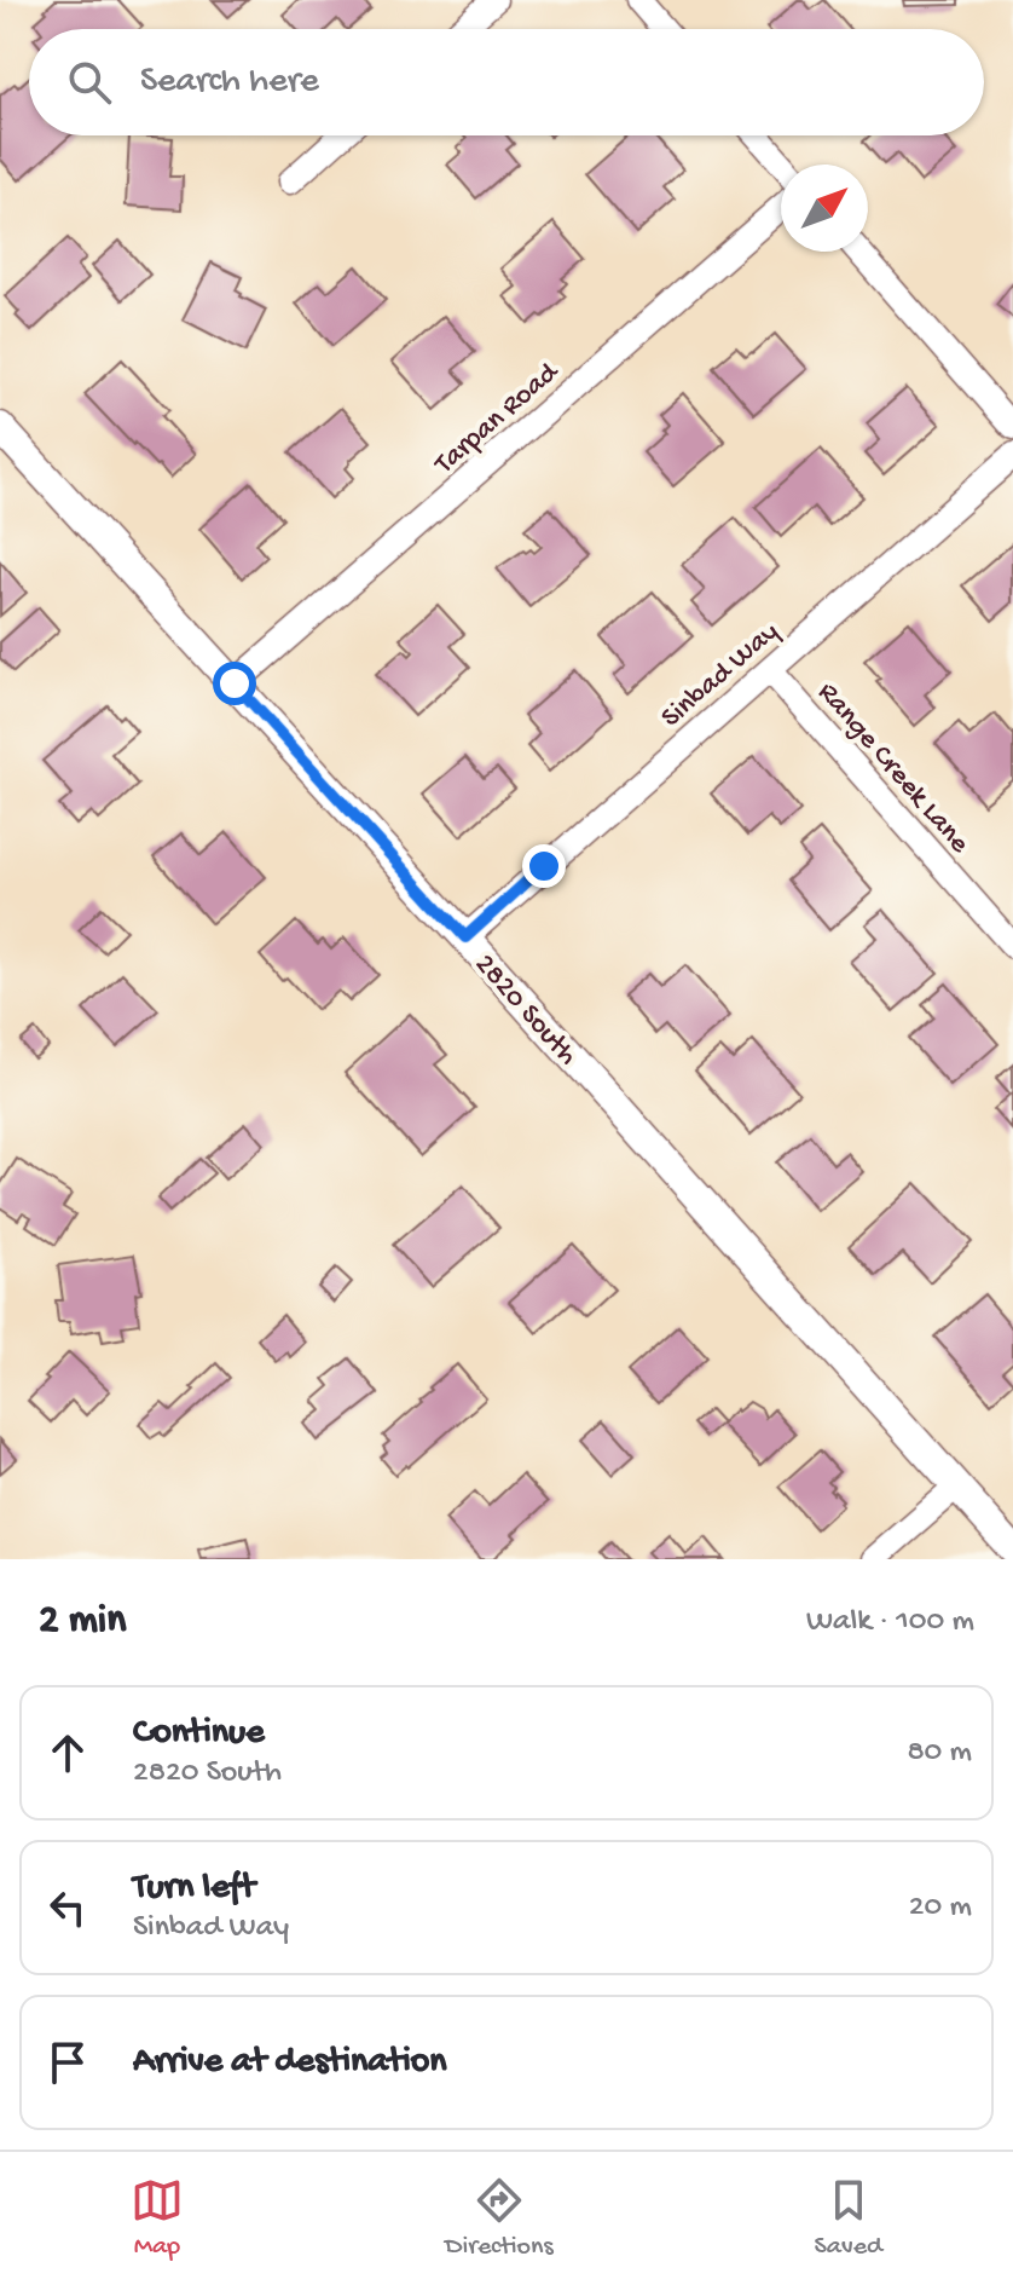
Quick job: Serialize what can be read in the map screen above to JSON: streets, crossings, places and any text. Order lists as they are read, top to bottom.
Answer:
{
  "streets": {
    "street": [
      "Tarpan Road",
      "Sinbad Way",
      "Range Creek Lane",
      "2820 South"
    ]
  },
  "crossings": [
    ["Tarpan Road", "2820 South"],
    ["Sinbad Way", "Range Creek Lane"],
    ["Sinbad Way", "2820 South"]
  ],
  "north": "top right",
  "page": {
    "search": "Search here",
    "heading": ["2 min", "Walk · 100 m"],
    "list": [
      ["Continue", "2820 South", "80 m"],
      ["Turn left", "Sinbad Way", "20 m"],
      "Arrive at destination"
    ],
    "nav": ["Map", "Directions", "Saved"]
  }
}
